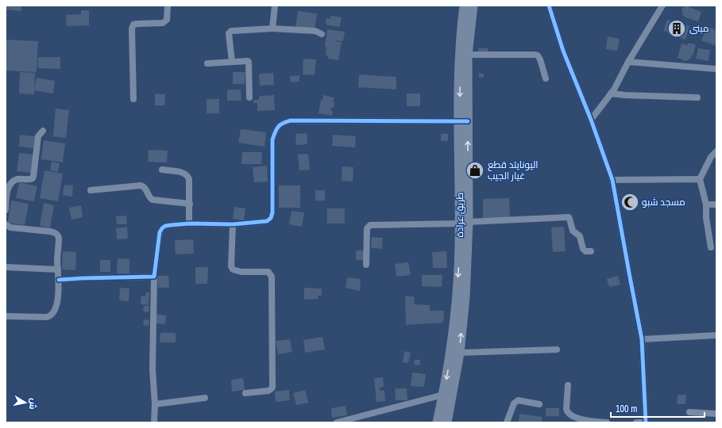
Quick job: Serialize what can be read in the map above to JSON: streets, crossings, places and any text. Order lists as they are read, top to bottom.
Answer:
{
  "streets": {
    "main road": ["طريق عرادة"]
  },
  "places": {
    "building": ["مبنى"],
    "shop": ["اليونايتد قطع غيار الجيب"],
    "mosque": ["مسجد شبو"]
  },
  "scale_bar": "100 m",
  "north": "right"
}
